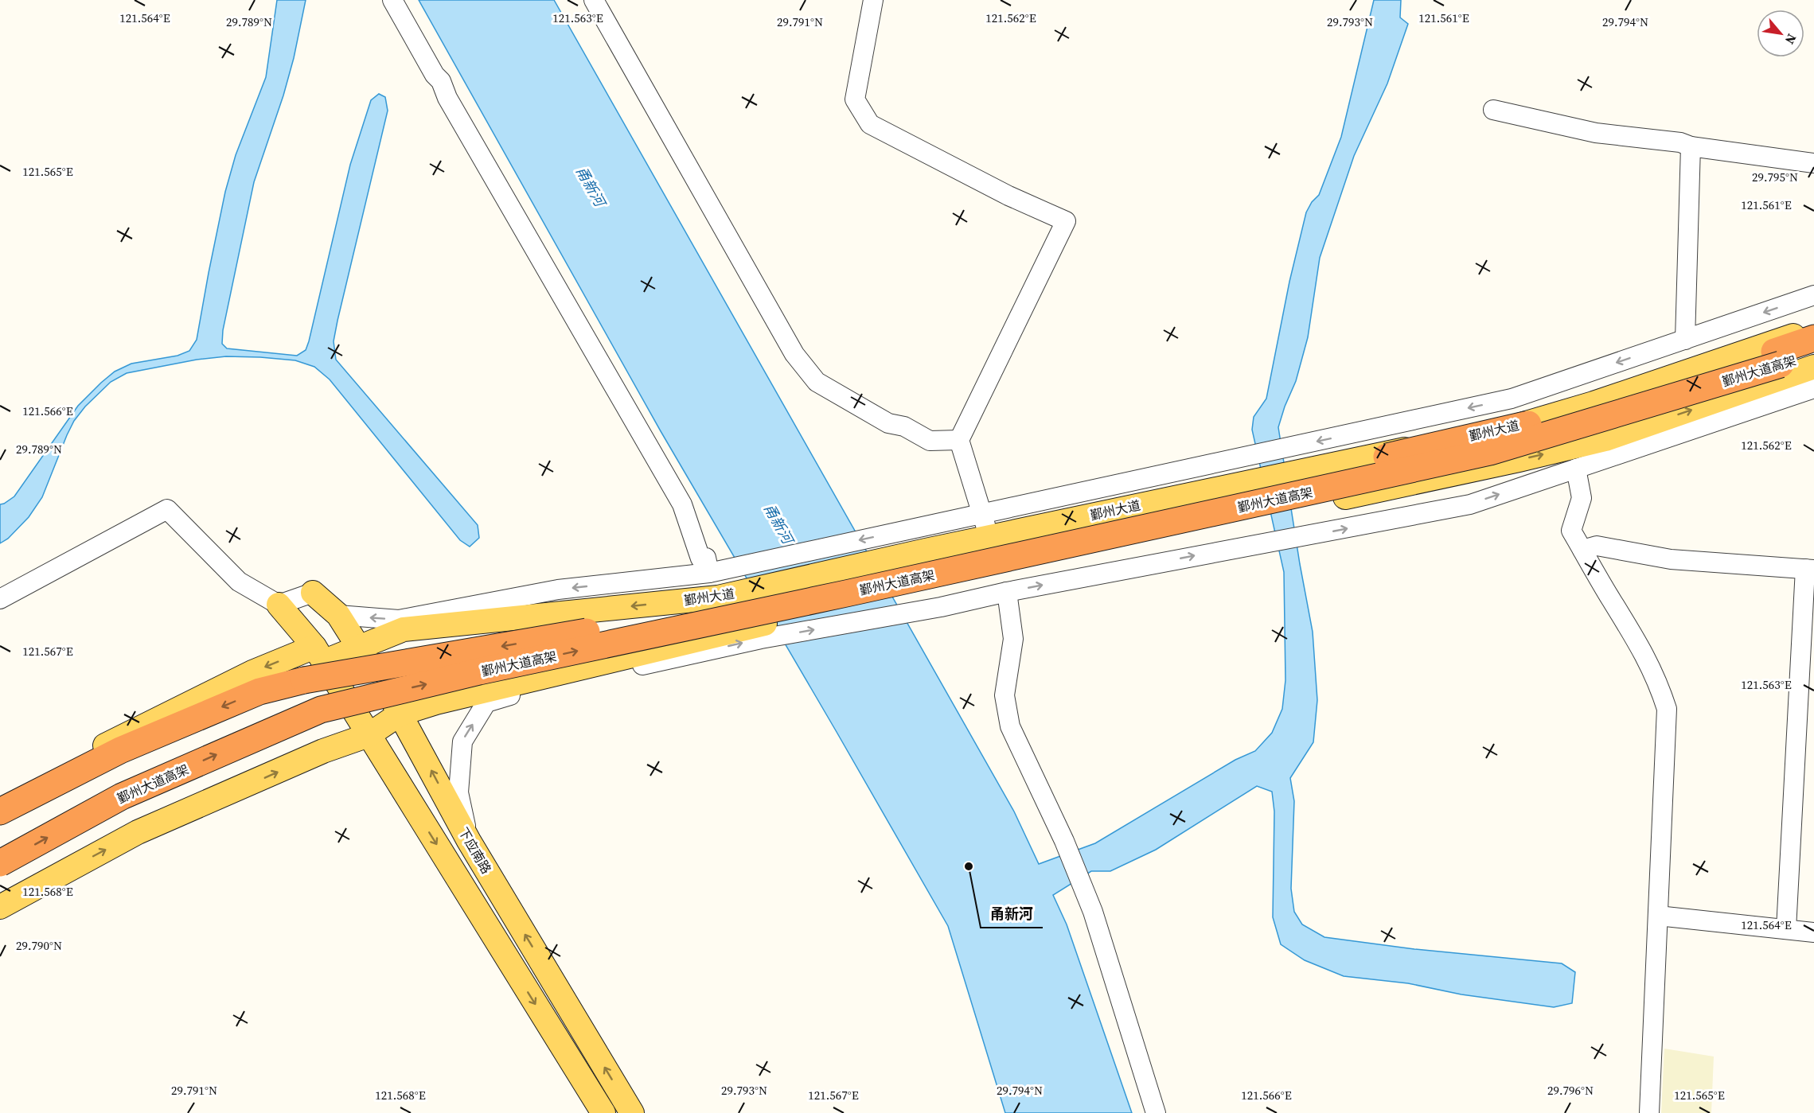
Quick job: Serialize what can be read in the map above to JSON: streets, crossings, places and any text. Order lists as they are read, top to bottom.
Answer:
{
  "streets": {
    "highway": ["鄞州大道高架"],
    "main road": ["鄞州大道", "下应南路"]
  },
  "crossings": [
    ["鄞州大道", "下应南路"]
  ],
  "water": ["甬新河"],
  "places": ["甬新河"],
  "north": "bottom right",
  "coordinates": [
    "121.564°E",
    "121.563°E",
    "121.562°E",
    "121.561°E",
    "29.789°N",
    "29.791°N",
    "29.793°N",
    "29.794°N",
    "121.565°E",
    "29.795°N",
    "121.566°E",
    "121.567°E",
    "121.568°E",
    "29.790°N",
    "29.796°N"
  ]
}
